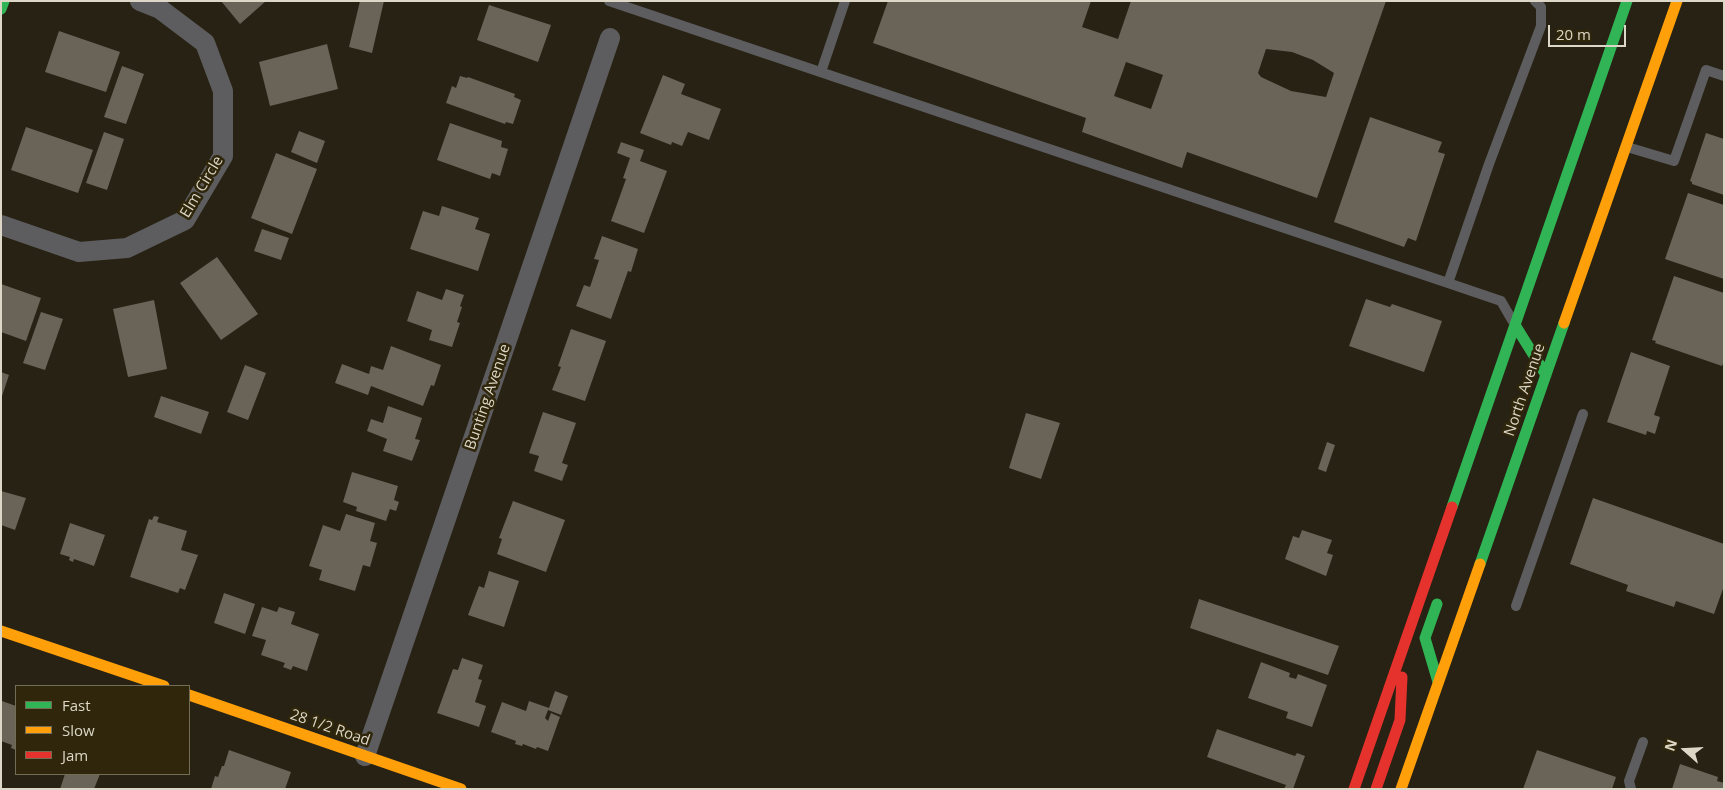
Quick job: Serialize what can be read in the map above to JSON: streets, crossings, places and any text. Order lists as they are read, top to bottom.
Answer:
{
  "streets": {
    "main road": ["North Avenue", "28 1/2 Road"],
    "street": ["Elm Circle", "Bunting Avenue"]
  },
  "crossings": [
    ["Bunting Avenue", "28 1/2 Road"]
  ],
  "legend": ["Fast", "Slow", "Jam"],
  "scale_bar": "20 m",
  "north": "left"
}
